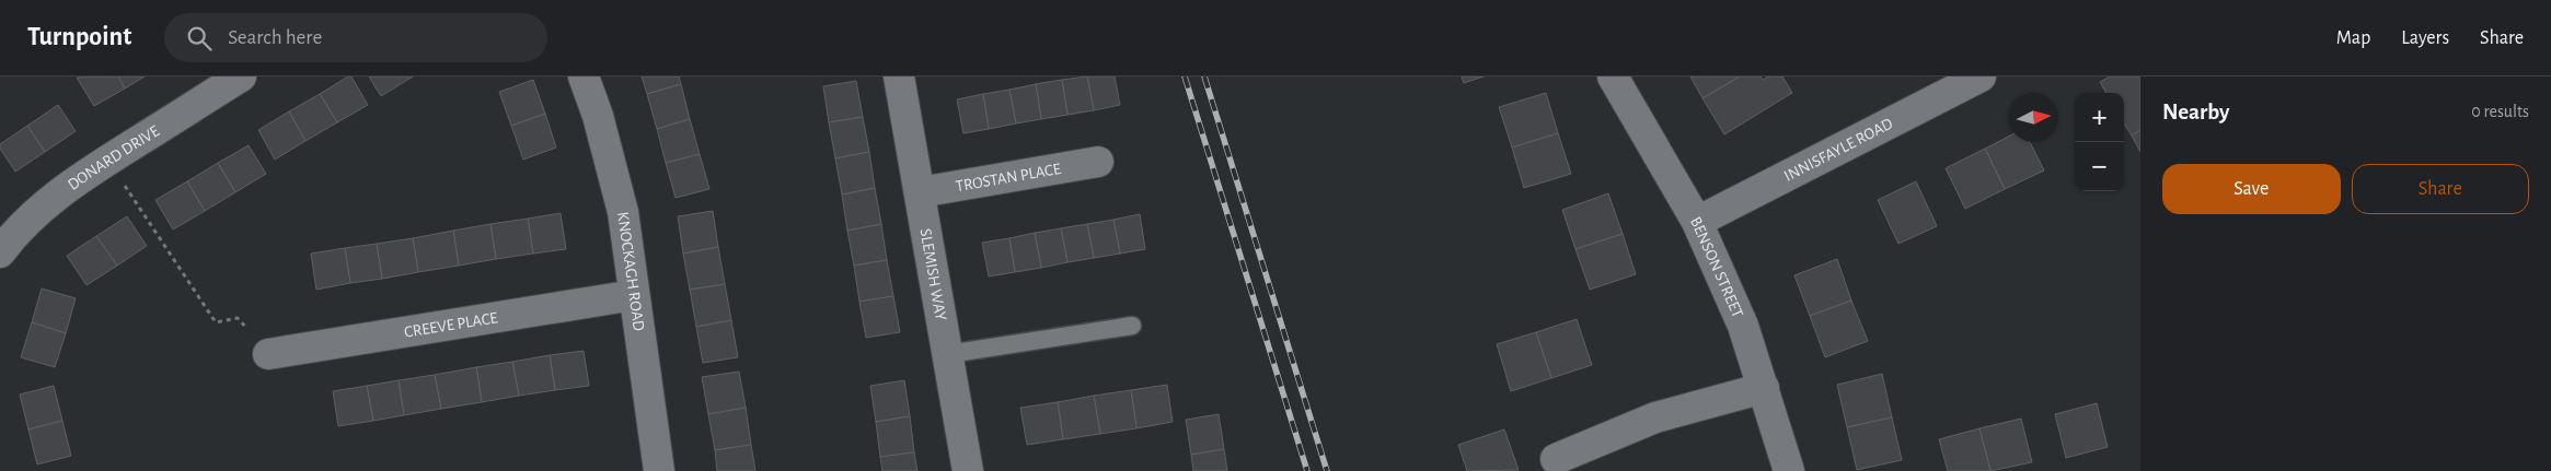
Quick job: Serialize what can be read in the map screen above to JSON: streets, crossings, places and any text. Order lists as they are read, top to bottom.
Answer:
{
  "streets": {
    "street": [
      "INNISFAYLE ROAD",
      "DONARD DRIVE",
      "TROSTAN PLACE",
      "BENSON STREET",
      "KNOCKAGH ROAD",
      "SLEMISH WAY",
      "CREEVE PLACE"
    ]
  },
  "crossings": [
    ["INNISFAYLE ROAD", "BENSON STREET"],
    ["TROSTAN PLACE", "SLEMISH WAY"],
    ["KNOCKAGH ROAD", "CREEVE PLACE"]
  ],
  "north": "right",
  "page": {
    "header": "Turnpoint",
    "search": "Search here",
    "nav": ["Map", "Layers", "Share"],
    "heading": ["Nearby", "0 results"],
    "map_buttons": ["+", "−"],
    "buttons": ["Save", "Share"]
  }
}
